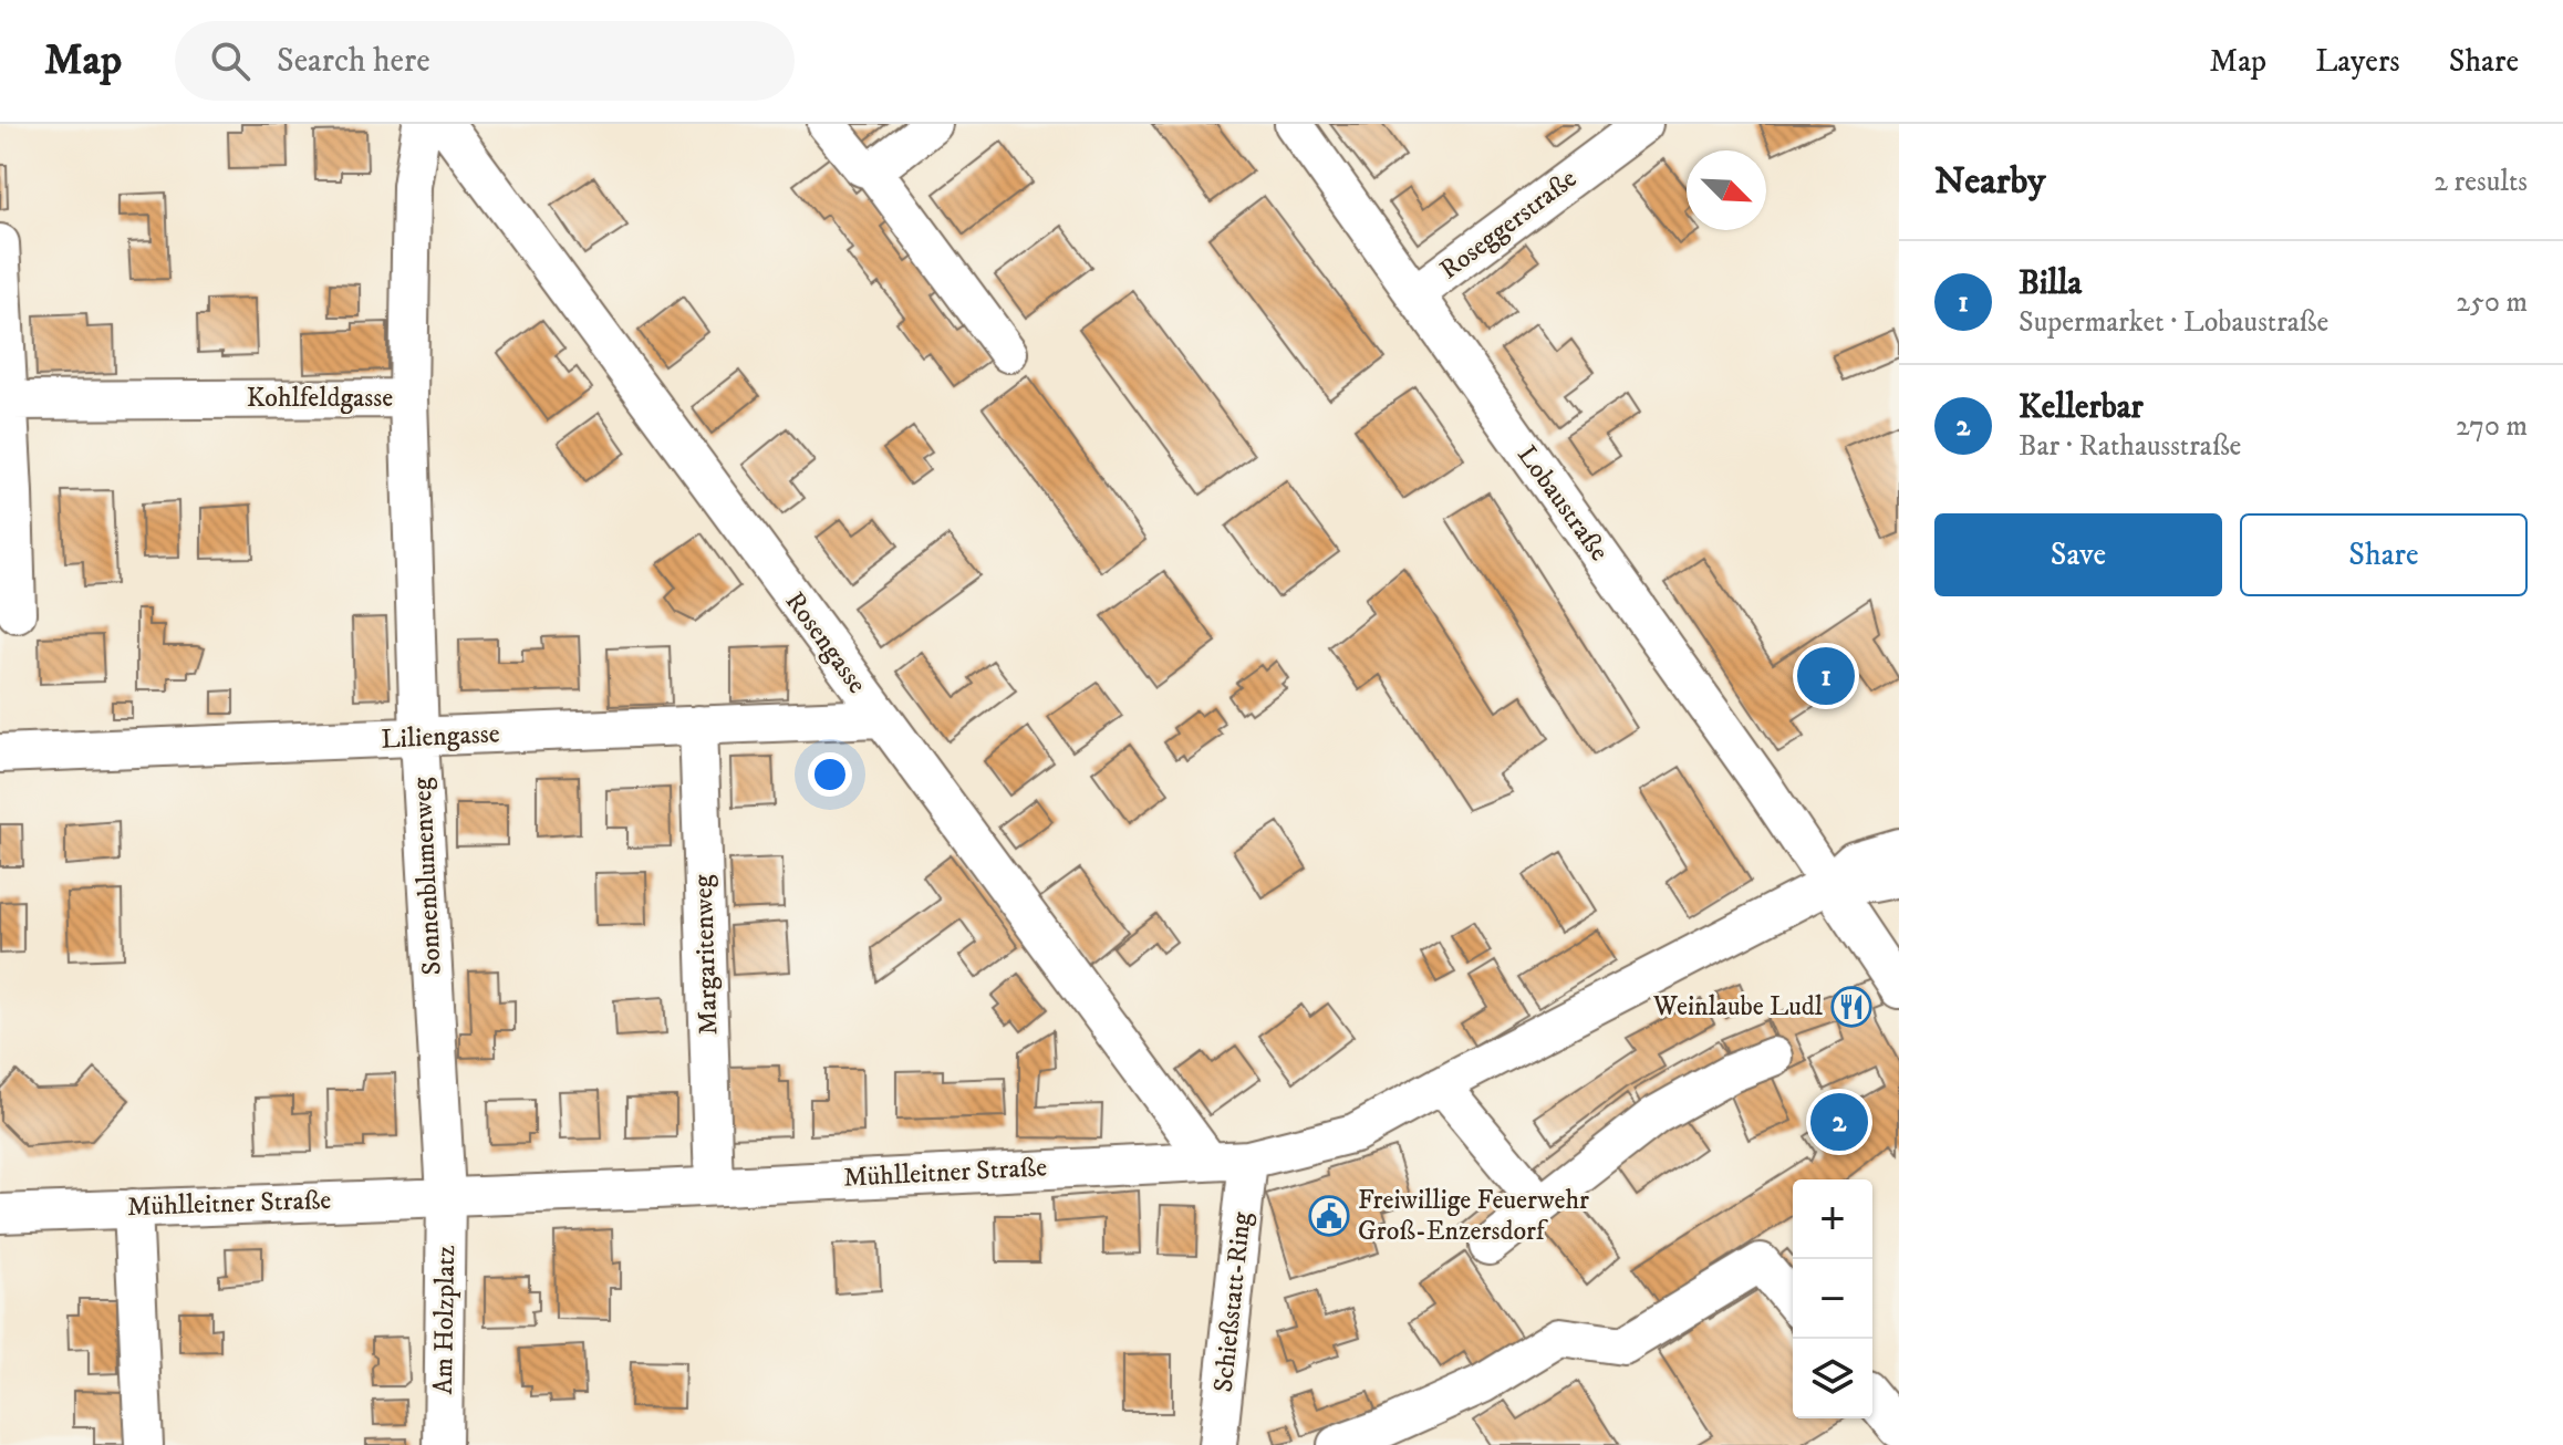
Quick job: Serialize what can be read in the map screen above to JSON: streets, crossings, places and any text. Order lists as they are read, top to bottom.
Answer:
{
  "streets": {
    "street": [
      "Roseggerstraße",
      "Kohlfeldgasse",
      "Lobaustraße",
      "Rosengasse",
      "Liliengasse",
      "Sonnenblumenweg",
      "Margaritenweg",
      "Mühlleitner Straße",
      "Schießstatt-Ring",
      "Am Holzplatz"
    ]
  },
  "crossings": [
    ["Roseggerstraße", "Lobaustraße"],
    ["Kohlfeldgasse", "Sonnenblumenweg"],
    ["Lobaustraße", "Mühlleitner Straße"],
    ["Rosengasse", "Liliengasse"],
    ["Rosengasse", "Mühlleitner Straße"],
    ["Liliengasse", "Sonnenblumenweg"],
    ["Liliengasse", "Margaritenweg"],
    ["Sonnenblumenweg", "Mühlleitner Straße"],
    ["Sonnenblumenweg", "Am Holzplatz"],
    ["Margaritenweg", "Mühlleitner Straße"],
    ["Mühlleitner Straße", "Schießstatt-Ring"],
    ["Mühlleitner Straße", "Am Holzplatz"]
  ],
  "places": {
    "restaurant": ["Weinlaube Ludl"],
    "public building": ["Freiwillige Feuerwehr Groß-Enzersdorf"]
  },
  "north": "bottom right",
  "page": {
    "header": "Map",
    "search": "Search here",
    "nav": ["Map", "Layers", "Share"],
    "heading": ["Nearby", "2 results"],
    "list": [
      {
        "mark": "1",
        "name": "Billa",
        "note": "Supermarket · Lobaustraße",
        "value": "250 m"
      },
      {
        "mark": "2",
        "name": "Kellerbar",
        "note": "Bar · Rathausstraße",
        "value": "270 m"
      }
    ],
    "buttons": ["Save", "Share"],
    "pins": ["1", "2"],
    "map_buttons": ["+", "−"]
  }
}
